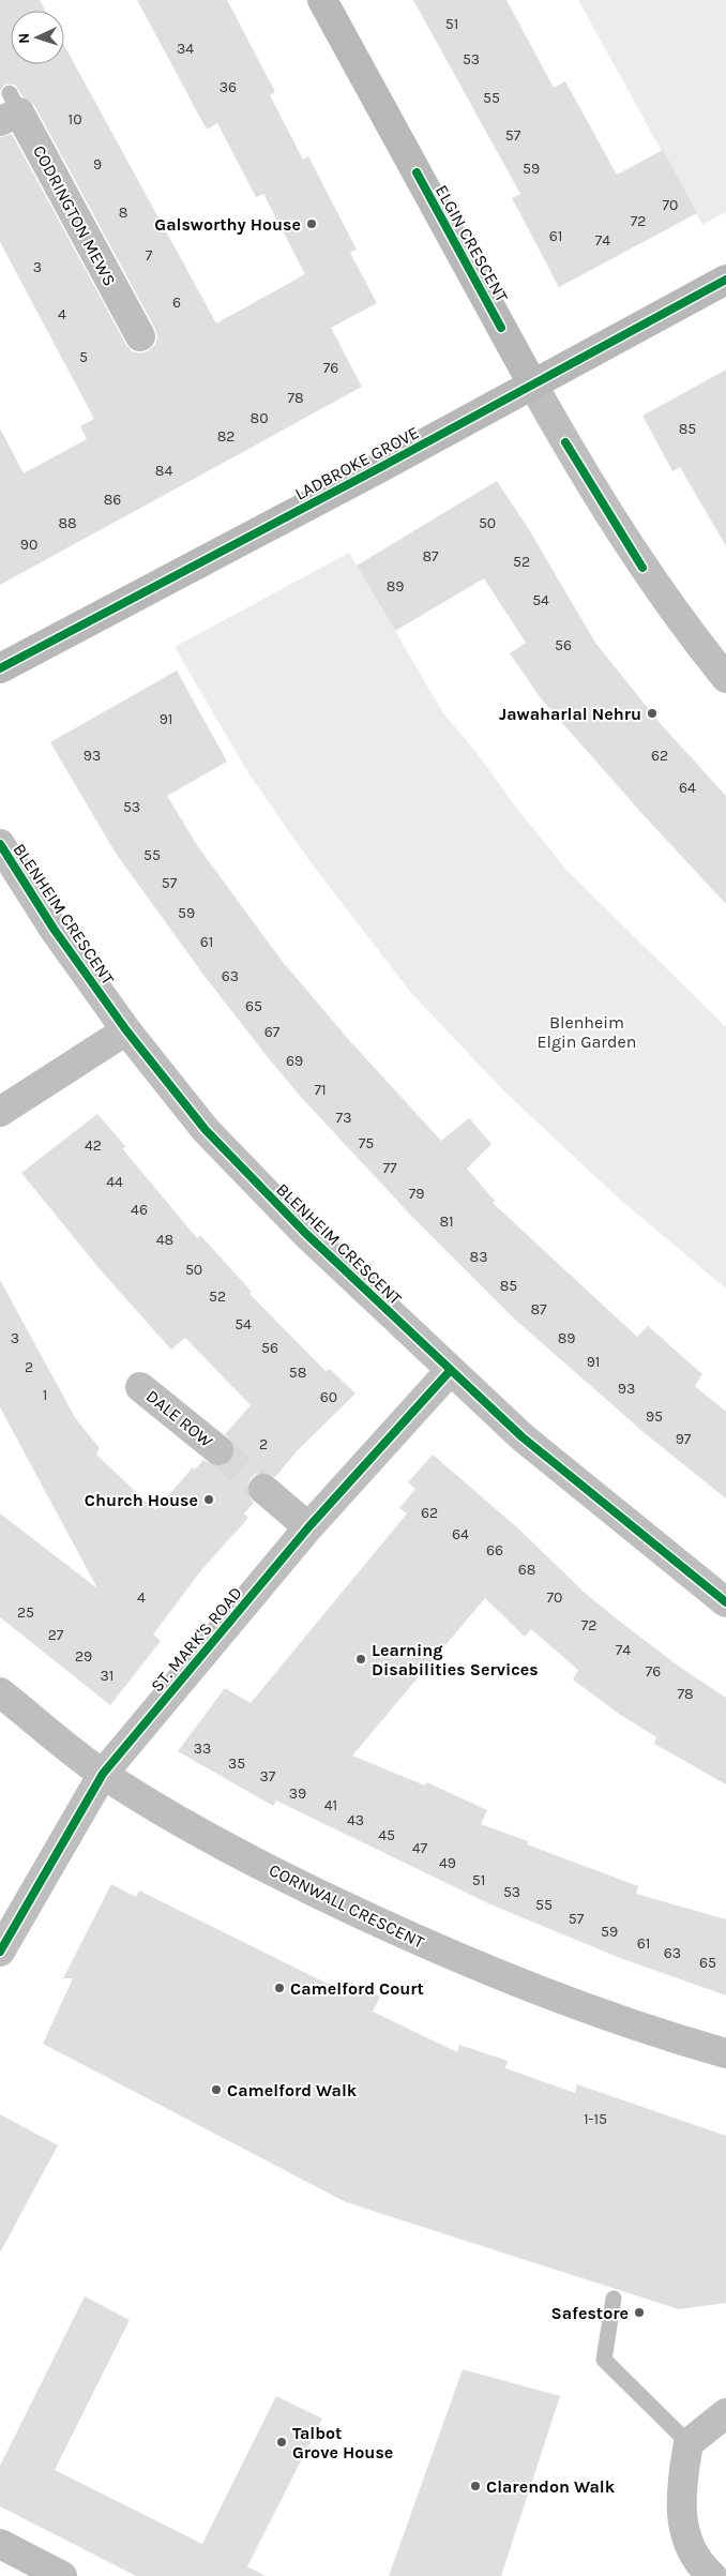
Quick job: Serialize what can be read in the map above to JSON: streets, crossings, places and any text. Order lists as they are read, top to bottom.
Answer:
{
  "streets": {
    "main road": ["ELGIN CRESCENT", "LADBROKE GROVE"],
    "street": [
      "CODRINGTON MEWS",
      "BLENHEIM CRESCENT",
      "DALE ROW",
      "ST. MARK'S ROAD",
      "CORNWALL CRESCENT"
    ]
  },
  "crossings": [
    ["ELGIN CRESCENT", "LADBROKE GROVE"],
    ["BLENHEIM CRESCENT", "ST. MARK'S ROAD"],
    ["ST. MARK'S ROAD", "CORNWALL CRESCENT"]
  ],
  "parks": ["Blenheim Elgin Garden"],
  "places": [
    "Galsworthy House",
    "Jawaharlal Nehru",
    "Church House",
    "Learning Disabilities Services",
    "Camelford Court",
    "Camelford Walk",
    "Safestore",
    "Talbot Grove House",
    "Clarendon Walk"
  ],
  "house_numbers": [
    "51",
    "34",
    "53",
    "36",
    "55",
    "10",
    "57",
    "9",
    "59",
    "70",
    "8",
    "72",
    "61",
    "74",
    "7",
    "3",
    "6",
    "4",
    "5",
    "76",
    "78",
    "80",
    "85",
    "82",
    "84",
    "86",
    "88",
    "50",
    "90",
    "87",
    "52",
    "89",
    "54",
    "56",
    "91",
    "93",
    "62",
    "64",
    "53",
    "55",
    "57",
    "59",
    "61",
    "63",
    "65",
    "67",
    "69",
    "71",
    "73",
    "75",
    "42",
    "77",
    "44",
    "79",
    "46",
    "81",
    "48",
    "83",
    "50",
    "85",
    "52",
    "87",
    "54",
    "3",
    "89",
    "56",
    "91",
    "2",
    "58",
    "93",
    "1",
    "60",
    "95",
    "97",
    "2",
    "62",
    "64",
    "66",
    "68",
    "4",
    "70",
    "25",
    "72",
    "27",
    "74",
    "29",
    "76",
    "31",
    "78",
    "33",
    "35",
    "37",
    "39",
    "41",
    "43",
    "45",
    "47",
    "49",
    "51",
    "53",
    "55",
    "57",
    "59",
    "61",
    "63",
    "65",
    "1-15"
  ],
  "north": "left"
}
